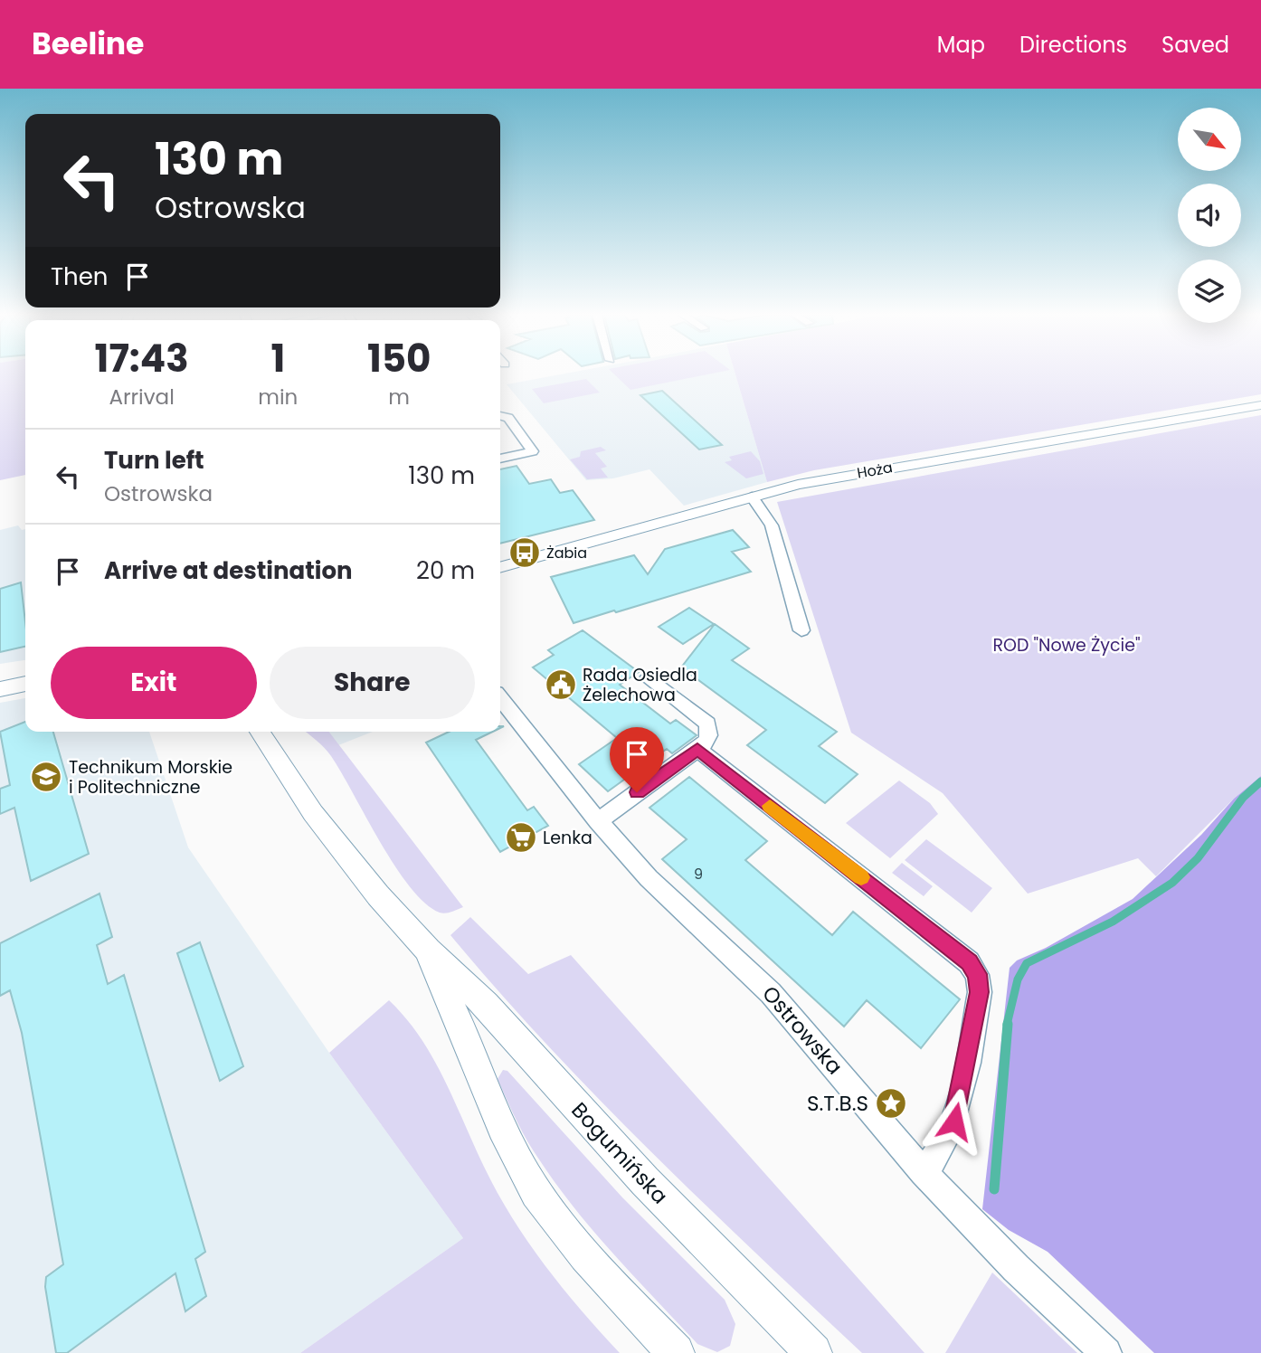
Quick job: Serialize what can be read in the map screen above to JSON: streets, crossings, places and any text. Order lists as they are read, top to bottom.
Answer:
{
  "streets": {
    "street": ["Hoża", "Ostrowska", "Bogumińska"]
  },
  "parks": ["ROD \"Nowe Życie\""],
  "places": {
    "bus stop": ["Żabia"],
    "public building": ["Rada Osiedla Żelechowa"],
    "school or university": ["Technikum Morskie i Politechniczne"],
    "supermarket": ["Lenka"],
    "place": ["S.T.B.S"]
  },
  "house_numbers": ["9"],
  "north": "bottom right",
  "page": {
    "header": "Beeline",
    "nav": ["Map", "Directions", "Saved"],
    "turn": ["130 m", "Ostrowska"],
    "then": "Then",
    "eta": [
      "17:43",
      "Arrival",
      "1",
      "min",
      "150",
      "m"
    ],
    "list": [
      {
        "name": "Turn left",
        "note": "Ostrowska",
        "value": "130 m"
      },
      {
        "name": "Arrive at destination",
        "value": "20 m"
      }
    ],
    "buttons": ["Exit", "Share"]
  }
}
